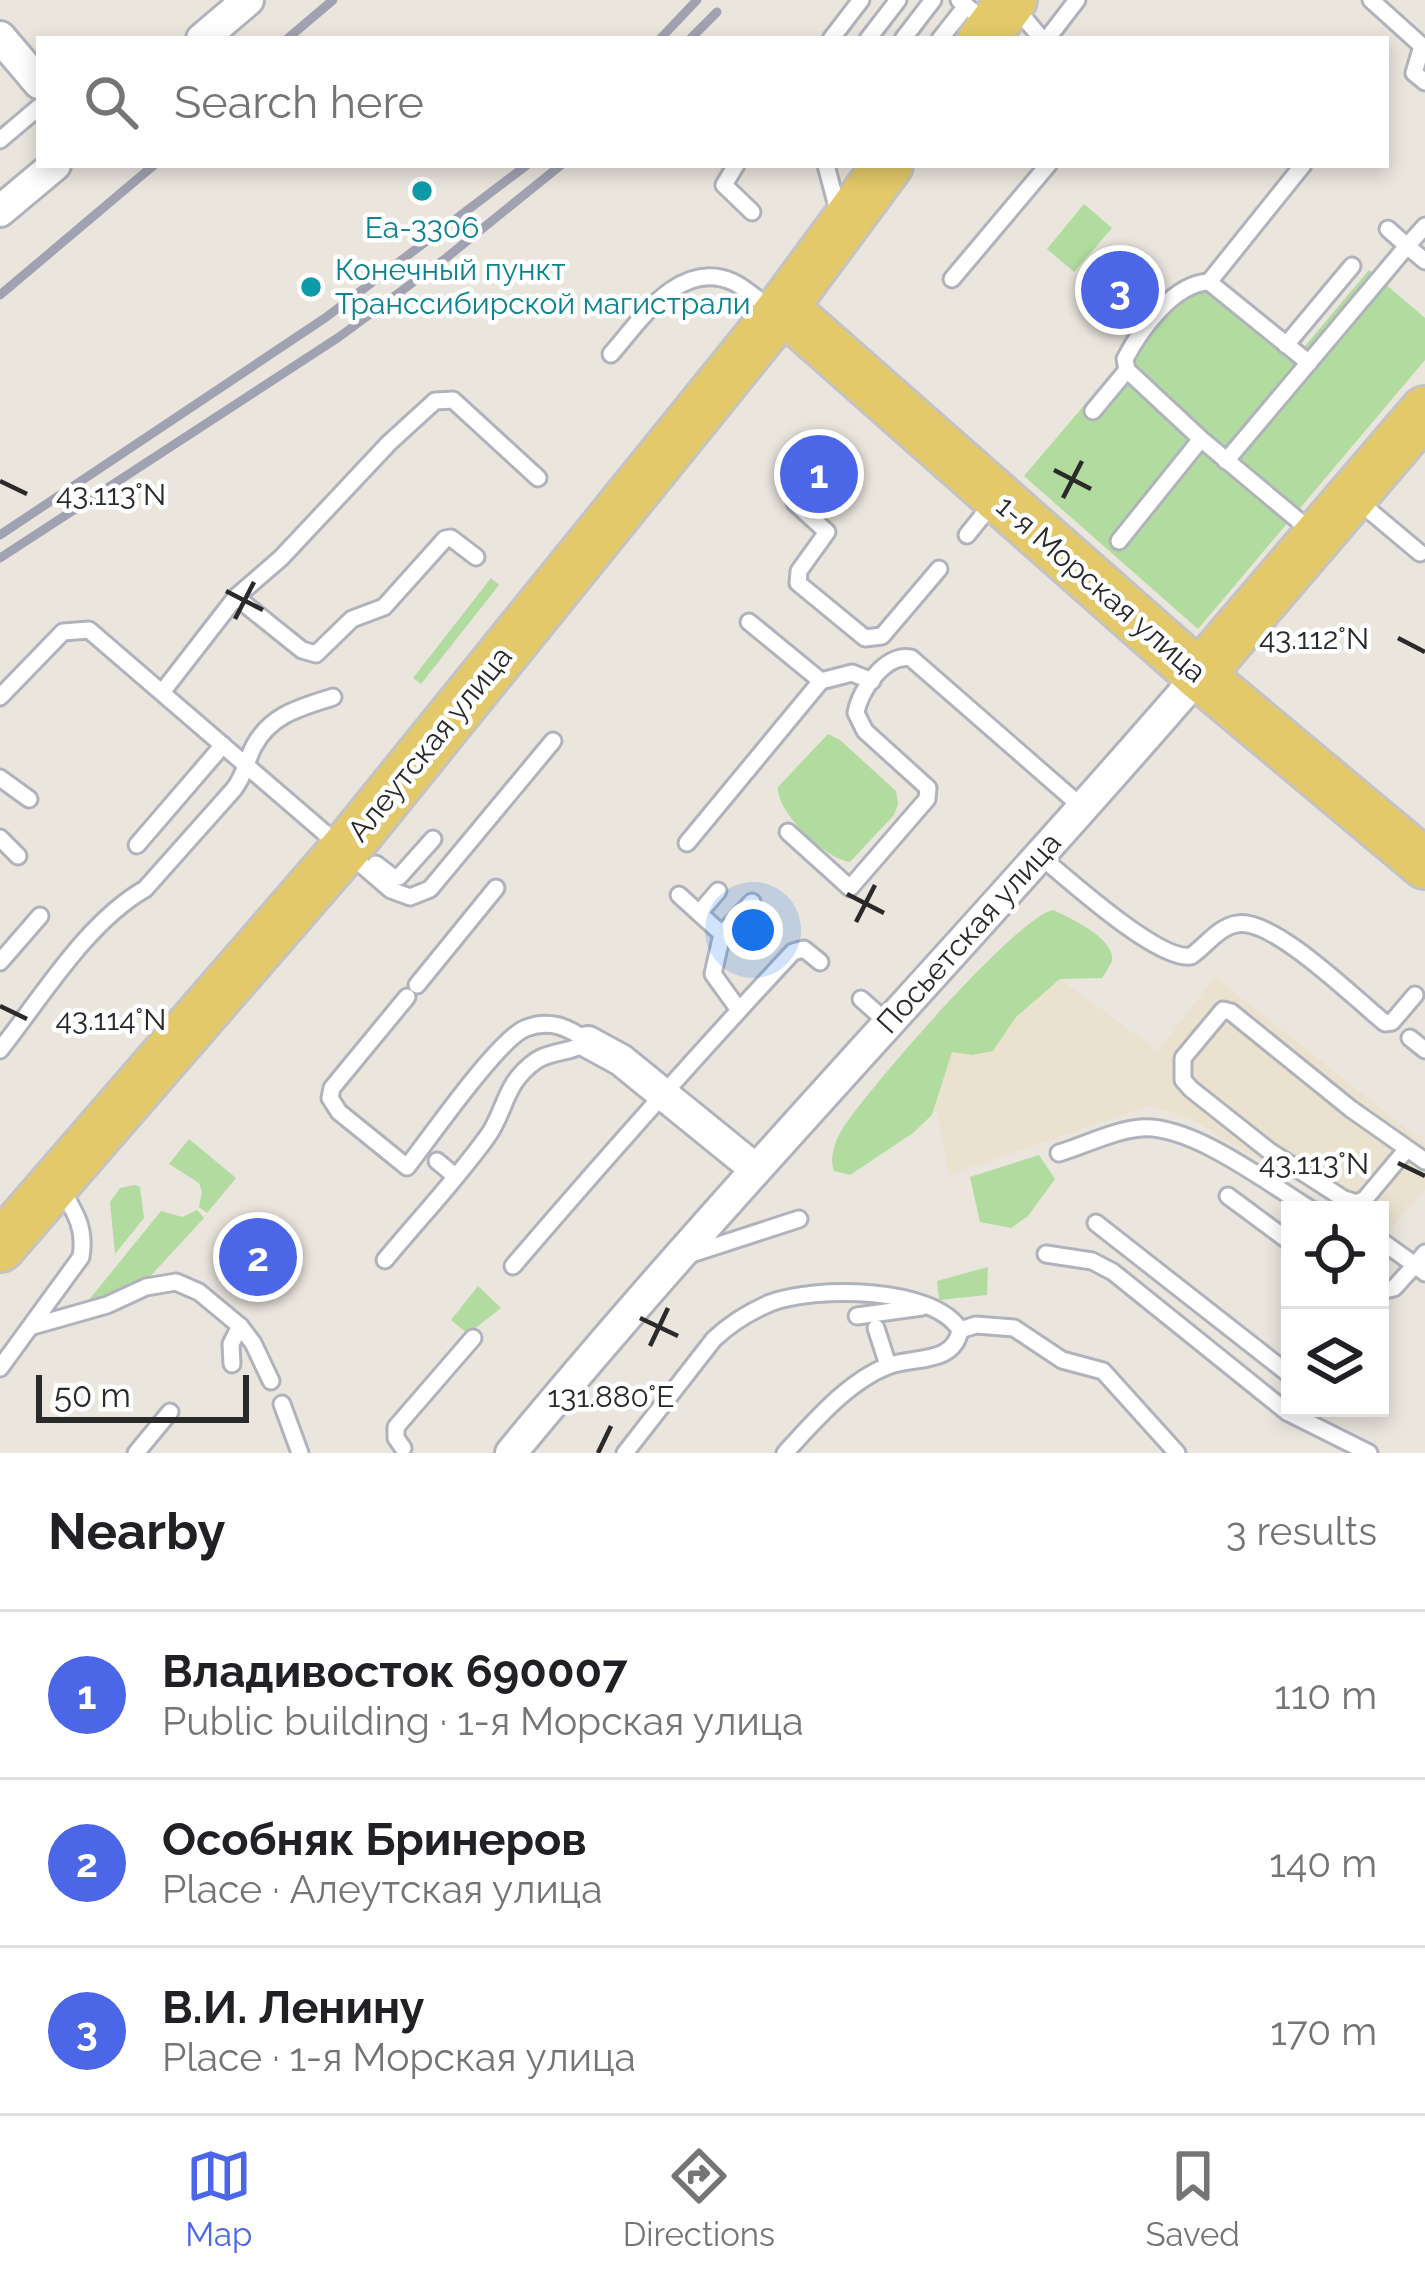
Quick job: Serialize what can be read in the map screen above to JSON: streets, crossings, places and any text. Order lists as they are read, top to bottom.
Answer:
{
  "streets": {
    "main road": ["1-я Морская улица", "Алеутская улица", "Посьетская улица"]
  },
  "crossings": [
    ["1-я Морская улица", "Алеутская улица"],
    ["1-я Морская улица", "Посьетская улица"]
  ],
  "places": ["Еа-3306", "Конечный пункт Транссибирской магистрали"],
  "scale_bar": "50 m",
  "page": {
    "search": "Search here",
    "pins": ["3", "1", "2"],
    "scale": "50 m",
    "heading": ["Nearby", "3 results"],
    "list": [
      {
        "mark": "1",
        "name": "Владивосток 690007",
        "note": "Public building · 1-я Морская улица",
        "value": "110 m"
      },
      {
        "mark": "2",
        "name": "Особняк Бринеров",
        "note": "Place · Алеутская улица",
        "value": "140 m"
      },
      {
        "mark": "3",
        "name": "В.И. Ленину",
        "note": "Place · 1-я Морская улица",
        "value": "170 m"
      }
    ],
    "nav": ["Map", "Directions", "Saved"]
  },
  "coordinates": [
    "43.113°N",
    "43.112°N",
    "43.114°N",
    "131.880°E"
  ]
}
